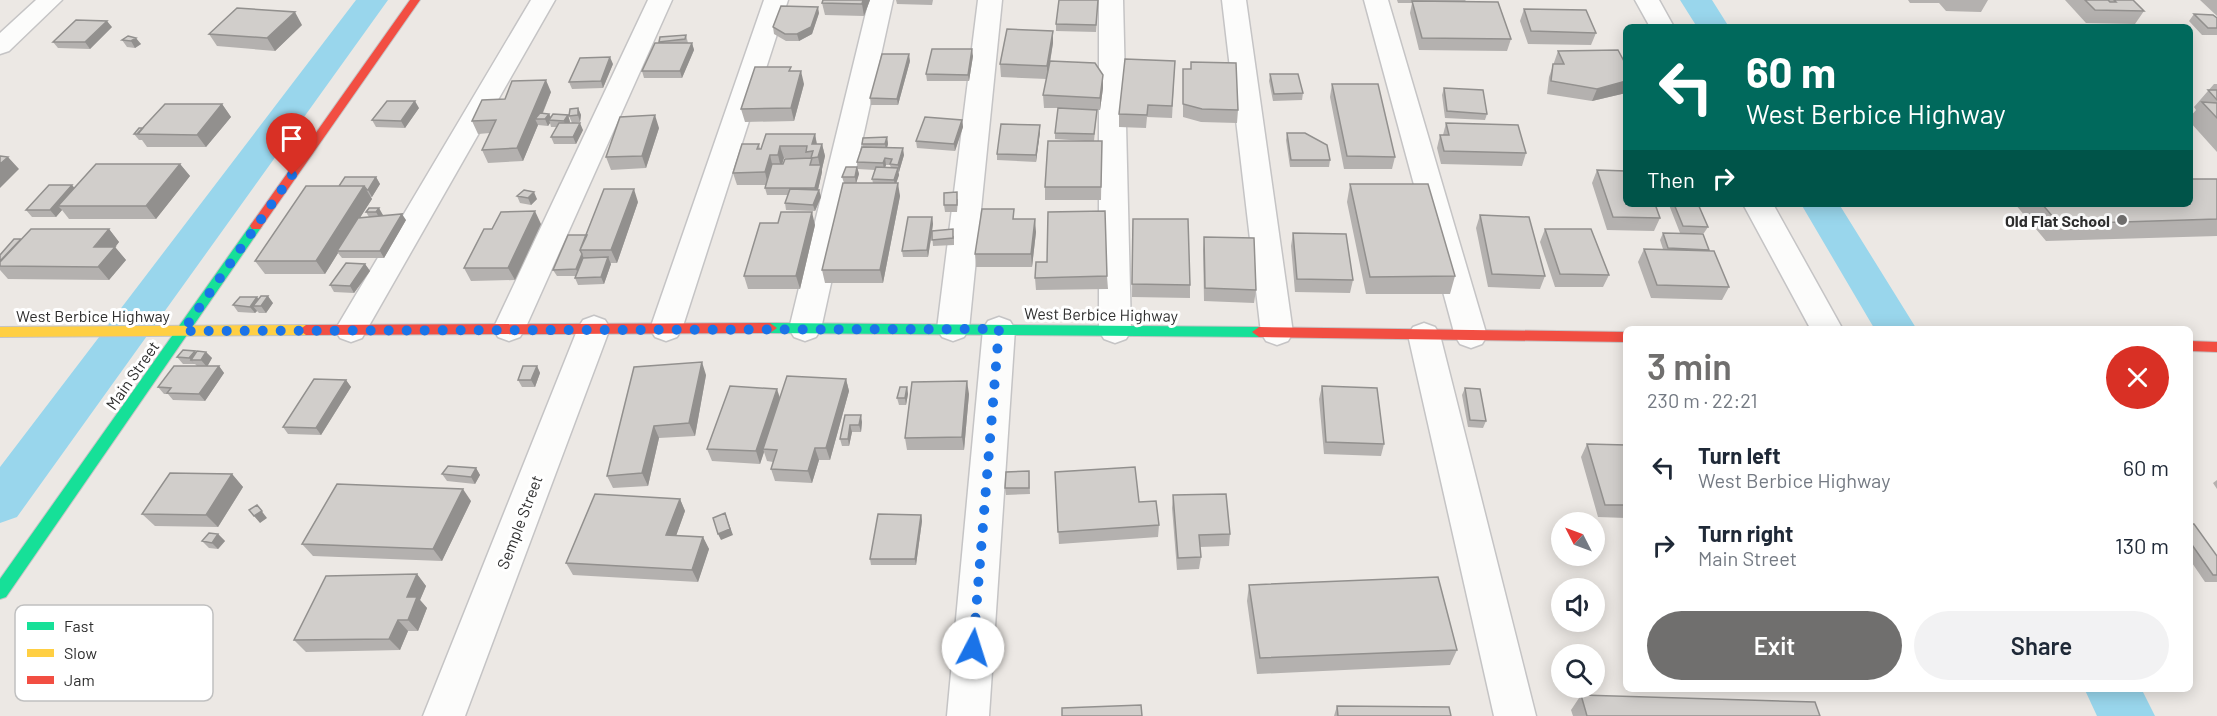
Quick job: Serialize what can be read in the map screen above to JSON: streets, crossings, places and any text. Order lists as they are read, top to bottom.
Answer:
{
  "streets": {
    "main road": ["West Berbice Highway", "Main Street"],
    "street": ["Semple Street"]
  },
  "crossings": [
    ["West Berbice Highway", "Main Street"],
    ["West Berbice Highway", "Semple Street"]
  ],
  "places": ["Old Flat School"],
  "legend": ["Fast", "Slow", "Jam"],
  "north": "top left",
  "page": {
    "turn": ["60 m", "West Berbice Highway"],
    "then": "Then",
    "heading": ["3 min", "230 m · 22:21"],
    "list": [
      {
        "name": "Turn left",
        "note": "West Berbice Highway",
        "value": "60 m"
      },
      {
        "name": "Turn right",
        "note": "Main Street",
        "value": "130 m"
      }
    ],
    "buttons": ["Exit", "Share"]
  }
}
